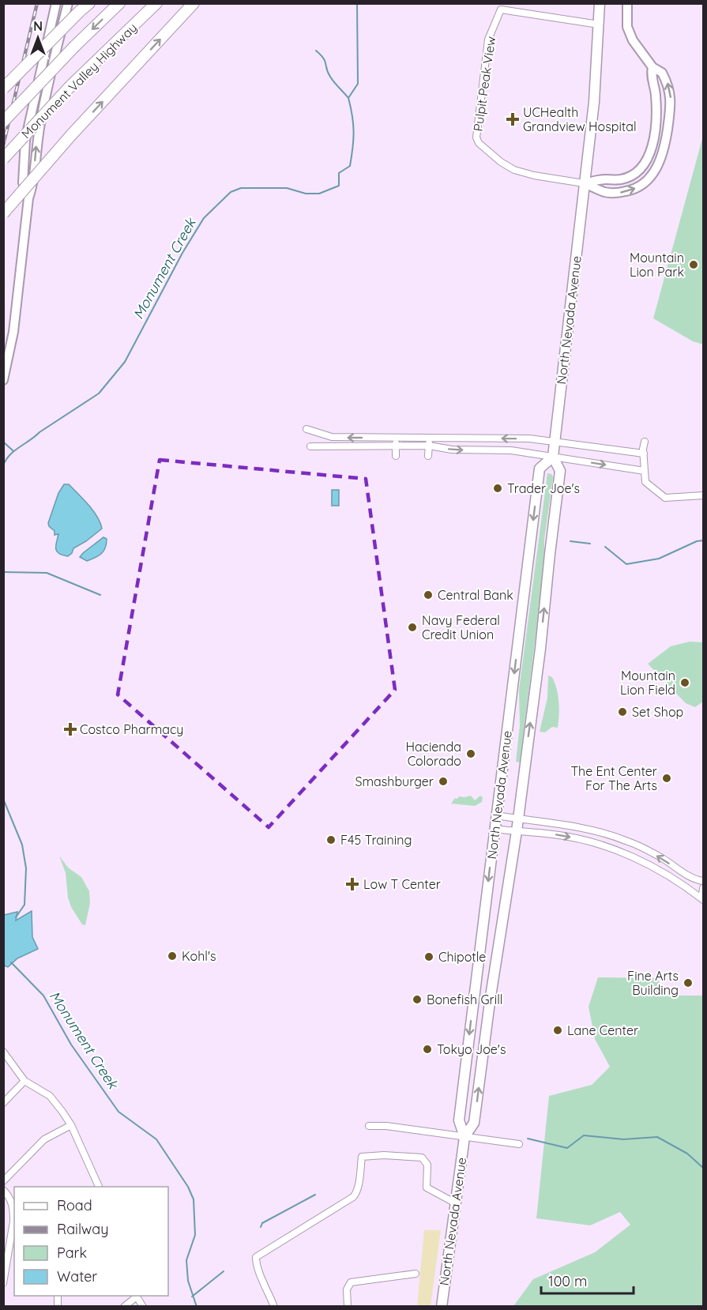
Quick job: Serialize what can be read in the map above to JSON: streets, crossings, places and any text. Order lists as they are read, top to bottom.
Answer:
{
  "streets": {
    "highway": ["Monument Valley Highway"],
    "main road": ["North Nevada Avenue"],
    "street": ["Pulpit Peak View"]
  },
  "crossings": [
    ["Pulpit Peak View", "North Nevada Avenue"]
  ],
  "water": ["Monument Creek"],
  "places": {
    "health": ["UCHealth Grandview Hospital", "Costco Pharmacy", "Low T Center"],
    "other": [
      "Mountain Lion Park",
      "Trader Joe's",
      "Central Bank",
      "Navy Federal Credit Union",
      "Mountain Lion Field",
      "Set Shop",
      "Hacienda Colorado",
      "The Ent Center For The Arts",
      "Smashburger",
      "F45 Training",
      "Kohl's",
      "Chipotle",
      "Fine Arts Building",
      "Bonefish Grill",
      "Lane Center",
      "Tokyo Joe's"
    ]
  },
  "legend": [
    "Road",
    "Railway",
    "Park",
    "Water"
  ],
  "scale_bar": "100 m",
  "north": "top"
}
